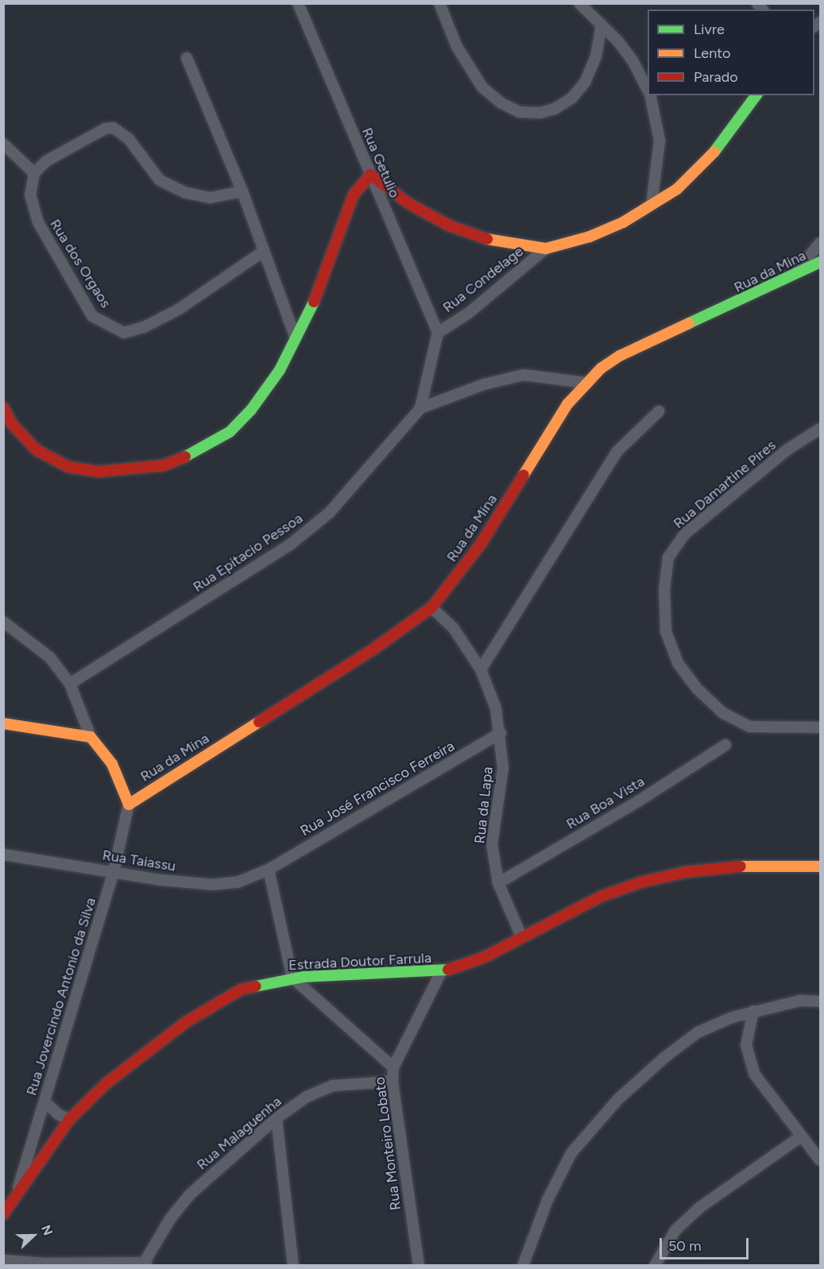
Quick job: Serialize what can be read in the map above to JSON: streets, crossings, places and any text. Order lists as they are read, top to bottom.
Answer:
{
  "streets": {
    "street": [
      "Rua Getulio",
      "Rua dos Orgaos",
      "Rua da Mina",
      "Rua Condelage",
      "Rua Damartine Pires",
      "Rua Epitacio Pessoa",
      "Rua José Francisco Ferreira",
      "Rua Boa Vista",
      "Rua da Lapa",
      "Rua Taiassu",
      "Estrada Doutor Farrula",
      "Rua Jovercindo Antonio da Silva",
      "Rua Malaguenha",
      "Rua Monteiro Lobato"
    ]
  },
  "crossings": [
    ["Rua Getulio", "Rua Condelage"],
    ["Rua Getulio", "Rua Epitacio Pessoa"],
    ["Rua da Mina", "Rua da Lapa"],
    ["Rua da Mina", "Rua Jovercindo Antonio da Silva"],
    ["Rua Condelage", "Rua Epitacio Pessoa"],
    ["Rua José Francisco Ferreira", "Rua da Lapa"],
    ["Rua José Francisco Ferreira", "Rua Taiassu"],
    ["Rua Boa Vista", "Rua da Lapa"],
    ["Rua da Lapa", "Estrada Doutor Farrula"],
    ["Rua Taiassu", "Rua Jovercindo Antonio da Silva"],
    ["Estrada Doutor Farrula", "Rua Jovercindo Antonio da Silva"],
    ["Estrada Doutor Farrula", "Rua Monteiro Lobato"],
    ["Rua Malaguenha", "Rua Monteiro Lobato"]
  ],
  "legend": ["Livre", "Lento", "Parado"],
  "scale_bar": "50 m",
  "north": "right"
}
